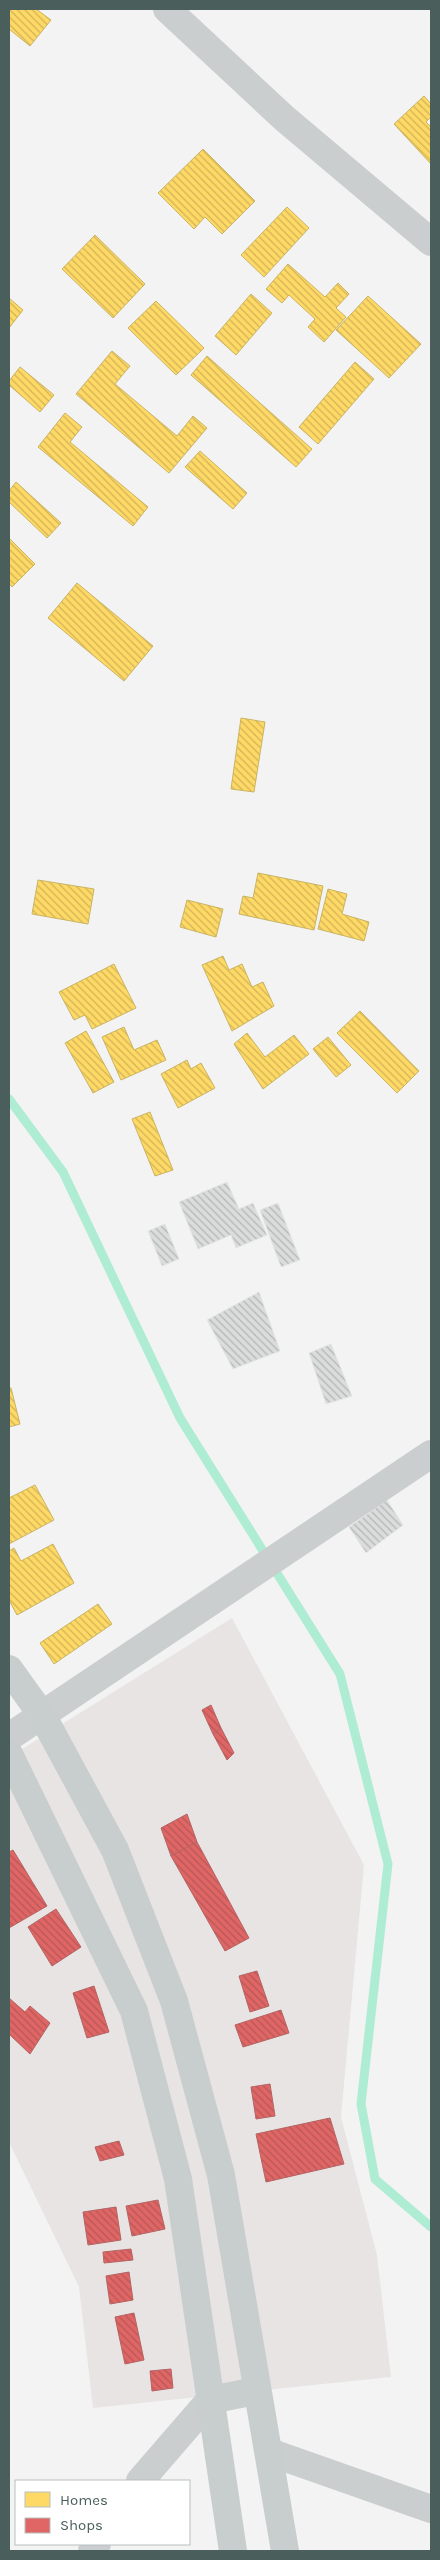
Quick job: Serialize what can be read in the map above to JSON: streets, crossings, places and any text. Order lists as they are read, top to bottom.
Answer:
{
  "legend": ["Homes", "Shops"]
}
